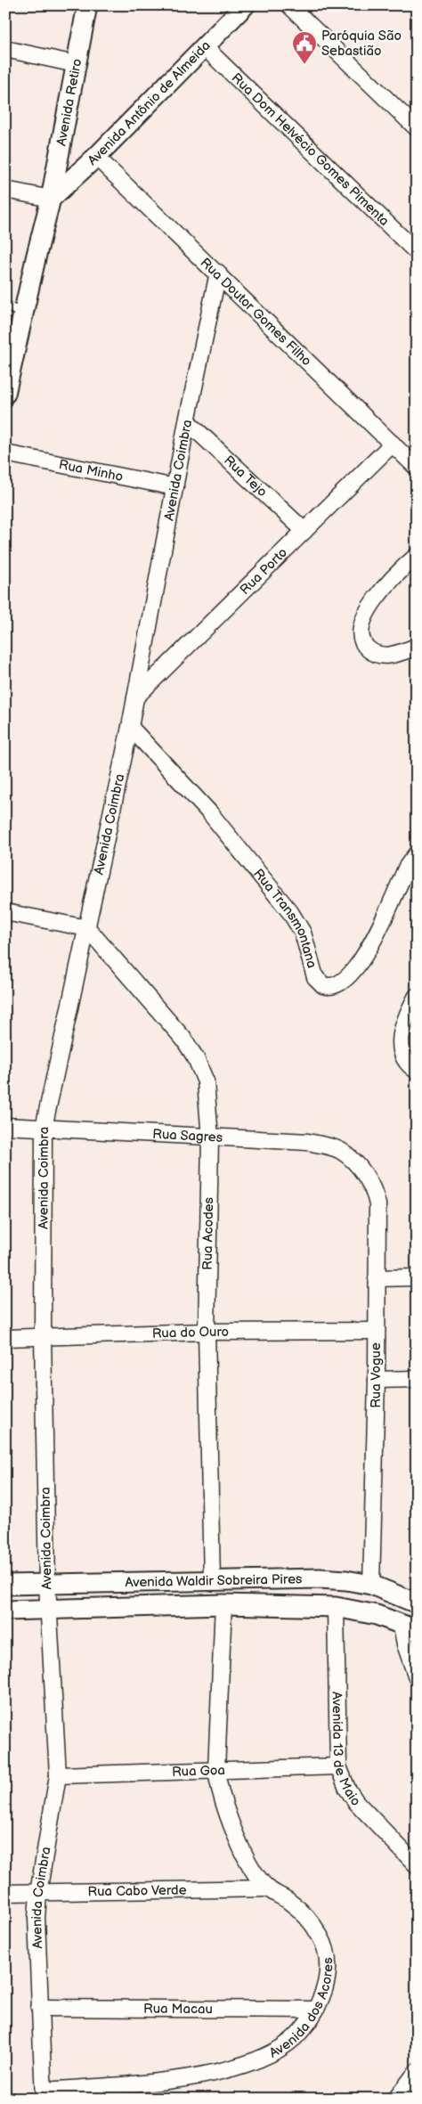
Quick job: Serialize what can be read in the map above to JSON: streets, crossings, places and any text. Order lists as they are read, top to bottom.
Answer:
{
  "streets": {
    "street": [
      "Avenida Retiro",
      "Avenida Antônio de Almeida",
      "Rua Dom Helvécio Gomes Pimenta",
      "Rua Doutor Gomes Filho",
      "Rua Minho",
      "Avenida Coimbra",
      "Rua Tejo",
      "Rua Porto",
      "Rua Transmontana",
      "Rua Sagres",
      "Rua Acodes",
      "Rua do Ouro",
      "Rua Vogue",
      "Avenida Waldir Sobreira Pires",
      "Avenida 13 de Maio",
      "Rua Goa",
      "Rua Cabo Verde",
      "Avenida dos Acores",
      "Rua Macau"
    ]
  },
  "crossings": [
    ["Avenida Retiro", "Avenida Antônio de Almeida"],
    ["Avenida Antônio de Almeida", "Rua Dom Helvécio Gomes Pimenta"],
    ["Avenida Antônio de Almeida", "Rua Doutor Gomes Filho"],
    ["Rua Doutor Gomes Filho", "Avenida Coimbra"],
    ["Rua Doutor Gomes Filho", "Rua Porto"],
    ["Rua Minho", "Avenida Coimbra"],
    ["Avenida Coimbra", "Rua Tejo"],
    ["Avenida Coimbra", "Rua Porto"],
    ["Avenida Coimbra", "Rua Transmontana"],
    ["Avenida Coimbra", "Rua Sagres"],
    ["Avenida Coimbra", "Rua Acodes"],
    ["Avenida Coimbra", "Rua do Ouro"],
    ["Avenida Coimbra", "Avenida Waldir Sobreira Pires"],
    ["Avenida Coimbra", "Rua Goa"],
    ["Avenida Coimbra", "Rua Cabo Verde"],
    ["Avenida Coimbra", "Avenida dos Acores"],
    ["Avenida Coimbra", "Rua Macau"],
    ["Rua Tejo", "Rua Porto"],
    ["Rua Sagres", "Rua Acodes"],
    ["Rua Sagres", "Rua Vogue"],
    ["Rua Acodes", "Rua do Ouro"],
    ["Rua Acodes", "Avenida Waldir Sobreira Pires"],
    ["Rua do Ouro", "Rua Vogue"],
    ["Rua Vogue", "Avenida Waldir Sobreira Pires"],
    ["Avenida Waldir Sobreira Pires", "Avenida 13 de Maio"],
    ["Avenida Waldir Sobreira Pires", "Avenida dos Acores"],
    ["Avenida 13 de Maio", "Rua Goa"],
    ["Rua Goa", "Avenida dos Acores"],
    ["Rua Cabo Verde", "Avenida dos Acores"],
    ["Avenida dos Acores", "Rua Macau"]
  ],
  "places": {
    "public building": ["Paróquia São Sebastião"]
  }
}
